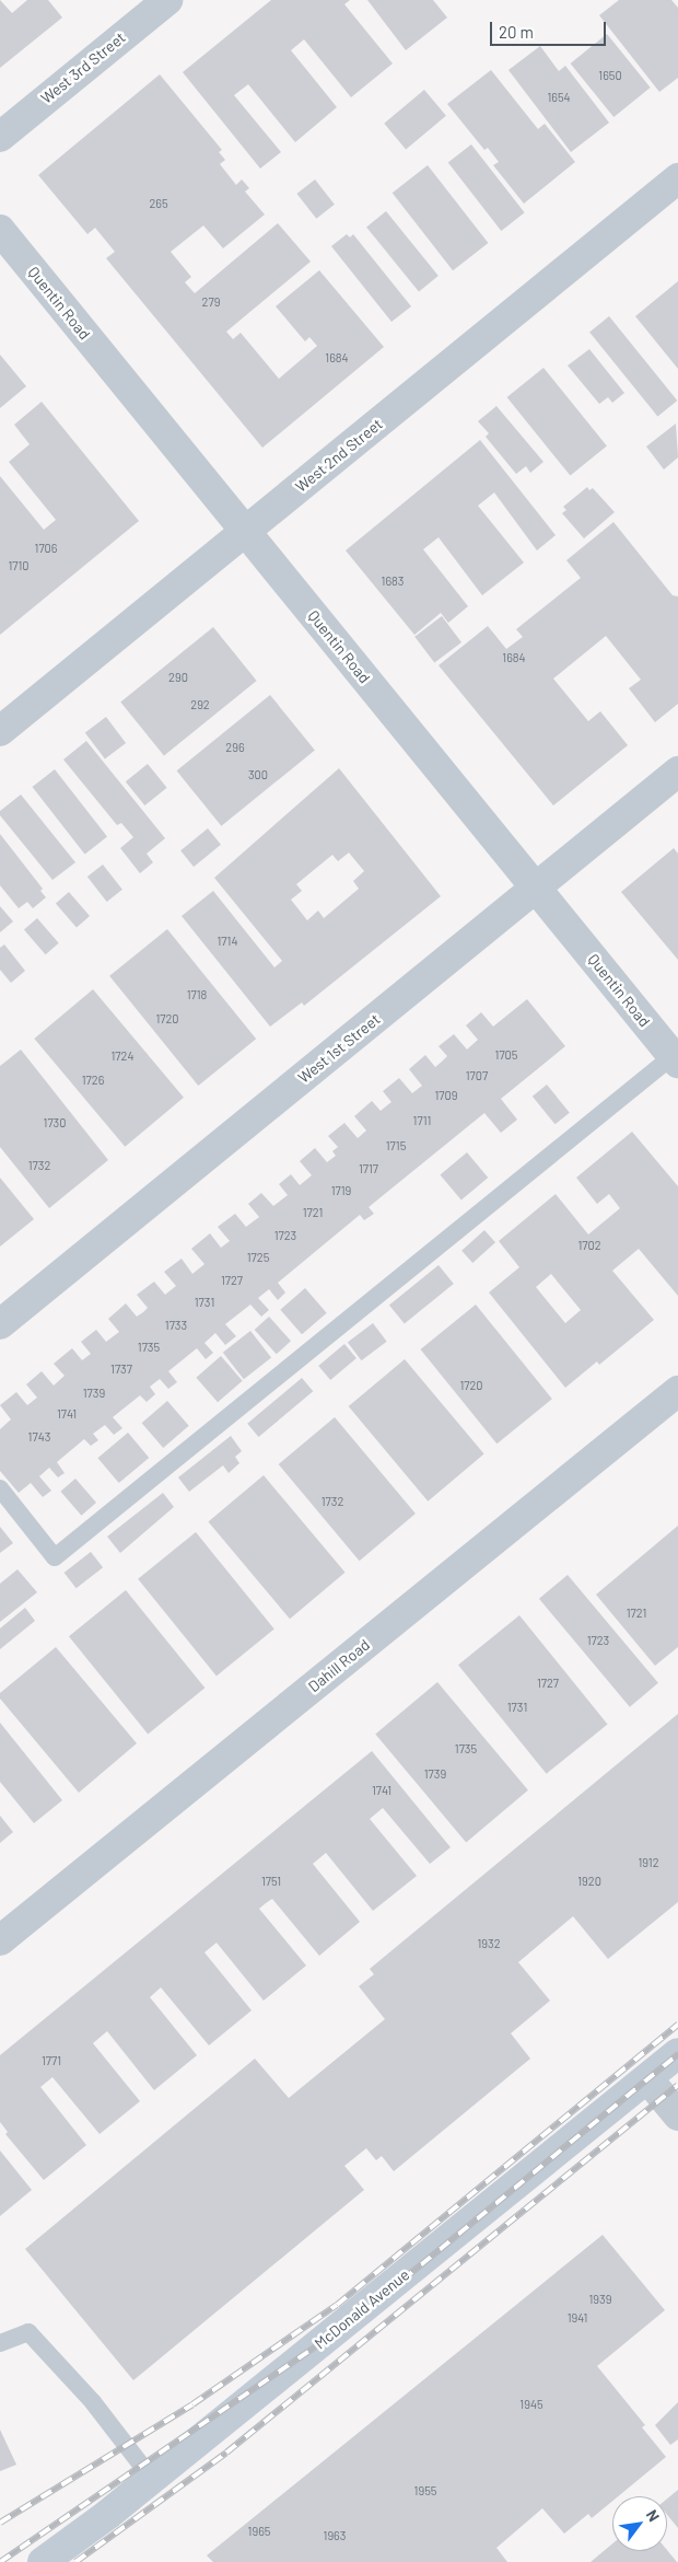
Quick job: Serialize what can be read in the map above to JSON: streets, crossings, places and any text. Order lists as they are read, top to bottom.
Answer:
{
  "streets": {
    "main road": ["McDonald Avenue"],
    "street": [
      "West 3rd Street",
      "Quentin Road",
      "West 2nd Street",
      "West 1st Street",
      "Dahill Road"
    ]
  },
  "crossings": [
    ["Quentin Road", "West 2nd Street"],
    ["Quentin Road", "West 1st Street"]
  ],
  "house_numbers": [
    "1650",
    "1654",
    "265",
    "279",
    "1684",
    "1706",
    "1710",
    "1683",
    "1684",
    "290",
    "292",
    "296",
    "300",
    "1714",
    "1718",
    "1720",
    "1705",
    "1724",
    "1707",
    "1726",
    "1709",
    "1711",
    "1730",
    "1715",
    "1732",
    "1717",
    "1719",
    "1721",
    "1723",
    "1702",
    "1725",
    "1727",
    "1731",
    "1733",
    "1735",
    "1737",
    "1720",
    "1739",
    "1741",
    "1743",
    "1732",
    "1721",
    "1723",
    "1727",
    "1731",
    "1735",
    "1739",
    "1741",
    "1912",
    "1751",
    "1920",
    "1932",
    "1771",
    "1939",
    "1941",
    "1945",
    "1955",
    "1965",
    "1963"
  ],
  "scale_bar": "20 m",
  "north": "top right"
}
